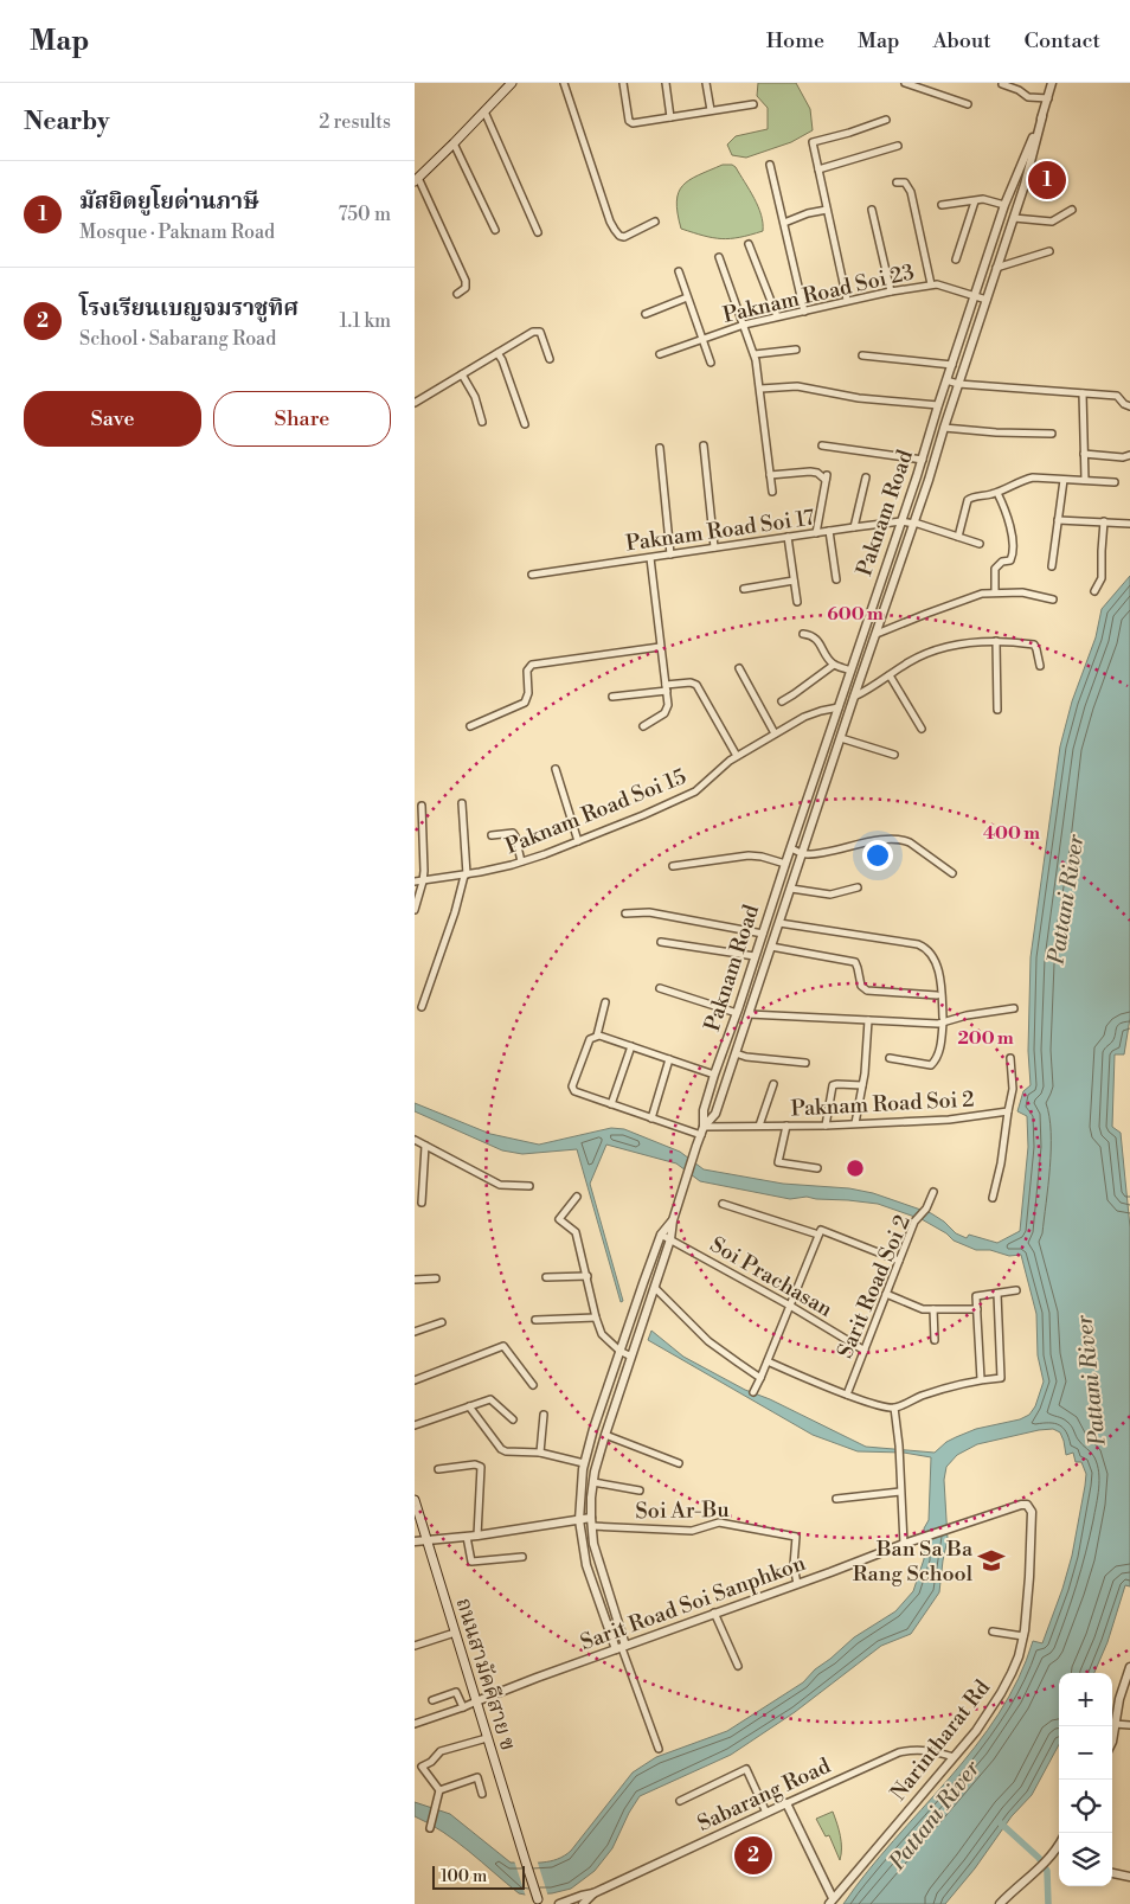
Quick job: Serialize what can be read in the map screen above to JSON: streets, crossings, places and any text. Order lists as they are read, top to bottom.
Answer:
{
  "streets": {
    "main road": ["ถนนสามัคคีสาย ข"],
    "street": [
      "Paknam Road Soi 23",
      "Paknam Road",
      "Paknam Road Soi 17",
      "Paknam Road Soi 15",
      "Paknam Road Soi 2",
      "Soi Prachasan",
      "Sarit Road Soi 2",
      "Soi Ar-Bu",
      "Sarit Road Soi Sanphkon",
      "Narintharat Rd",
      "Sabarang Road"
    ]
  },
  "crossings": [
    ["Paknam Road Soi 23", "Paknam Road"],
    ["Paknam Road", "Paknam Road Soi 17"],
    ["Paknam Road", "Paknam Road Soi 15"],
    ["Paknam Road", "Paknam Road Soi 2"],
    ["Paknam Road", "Soi Prachasan"],
    ["Paknam Road", "Soi Ar-Bu"],
    ["Paknam Road", "Sarit Road Soi Sanphkon"],
    ["Soi Prachasan", "Sarit Road Soi 2"],
    ["Soi Ar-Bu", "Sarit Road Soi Sanphkon"],
    ["Sarit Road Soi Sanphkon", "ถนนสามัคคีสาย ข"],
    ["Sarit Road Soi Sanphkon", "Narintharat Rd"],
    ["Narintharat Rd", "Sabarang Road"]
  ],
  "water": ["Pattani River"],
  "places": {
    "school or university": ["Ban Sa Ba Rang School"]
  },
  "scale_bar": "100 m",
  "page": {
    "header": "Map",
    "nav": [
      "Home",
      "Map",
      "About",
      "Contact"
    ],
    "heading": ["Nearby", "2 results"],
    "pins": ["1", "2"],
    "list": [
      {
        "mark": "1",
        "name": "มัสยิดยูโยด่านภาษี",
        "note": "Mosque · Paknam Road",
        "value": "750 m"
      },
      {
        "mark": "2",
        "name": "โรงเรียนเบญจมราชูทิศ",
        "note": "School · Sabarang Road",
        "value": "1.1 km"
      }
    ],
    "buttons": ["Save", "Share"],
    "map_buttons": ["+", "−"],
    "scale": "100 m"
  },
  "rings": ["600 m", "400 m", "200 m"]
}
